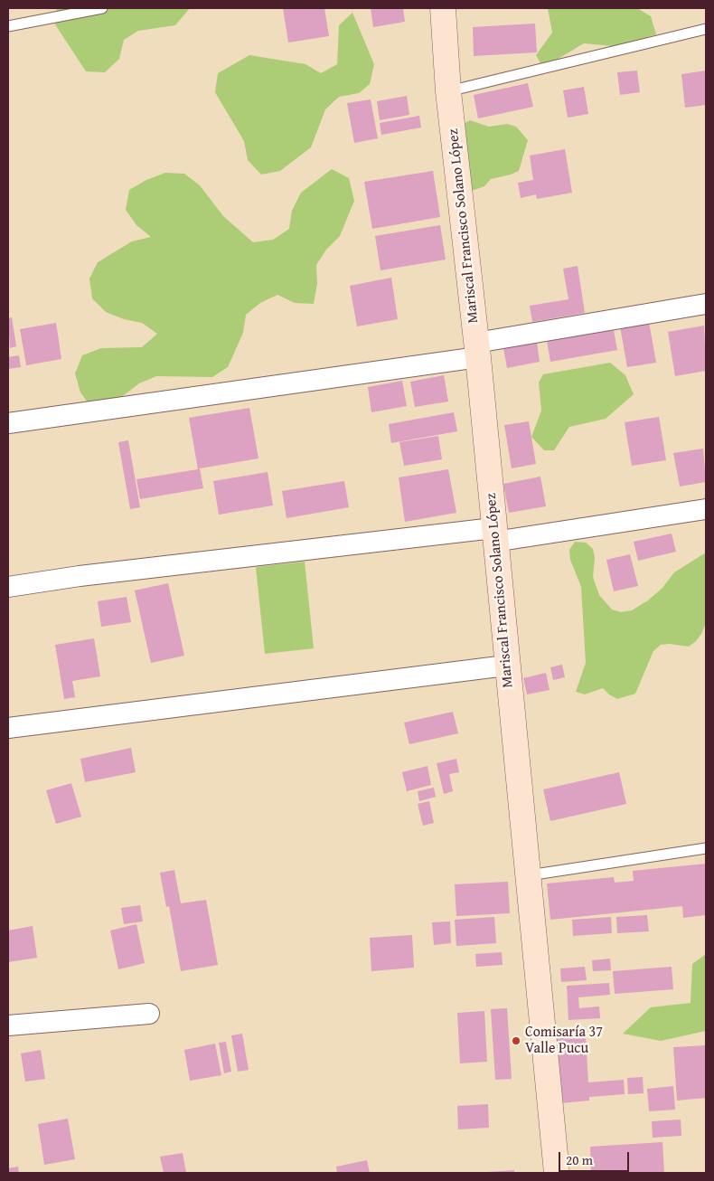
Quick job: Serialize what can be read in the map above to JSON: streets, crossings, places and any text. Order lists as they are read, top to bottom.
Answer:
{
  "streets": {
    "main road": ["Mariscal Francisco Solano López"]
  },
  "places": ["Comisaría 37 Valle Pucu"],
  "scale_bar": "20 m"
}
